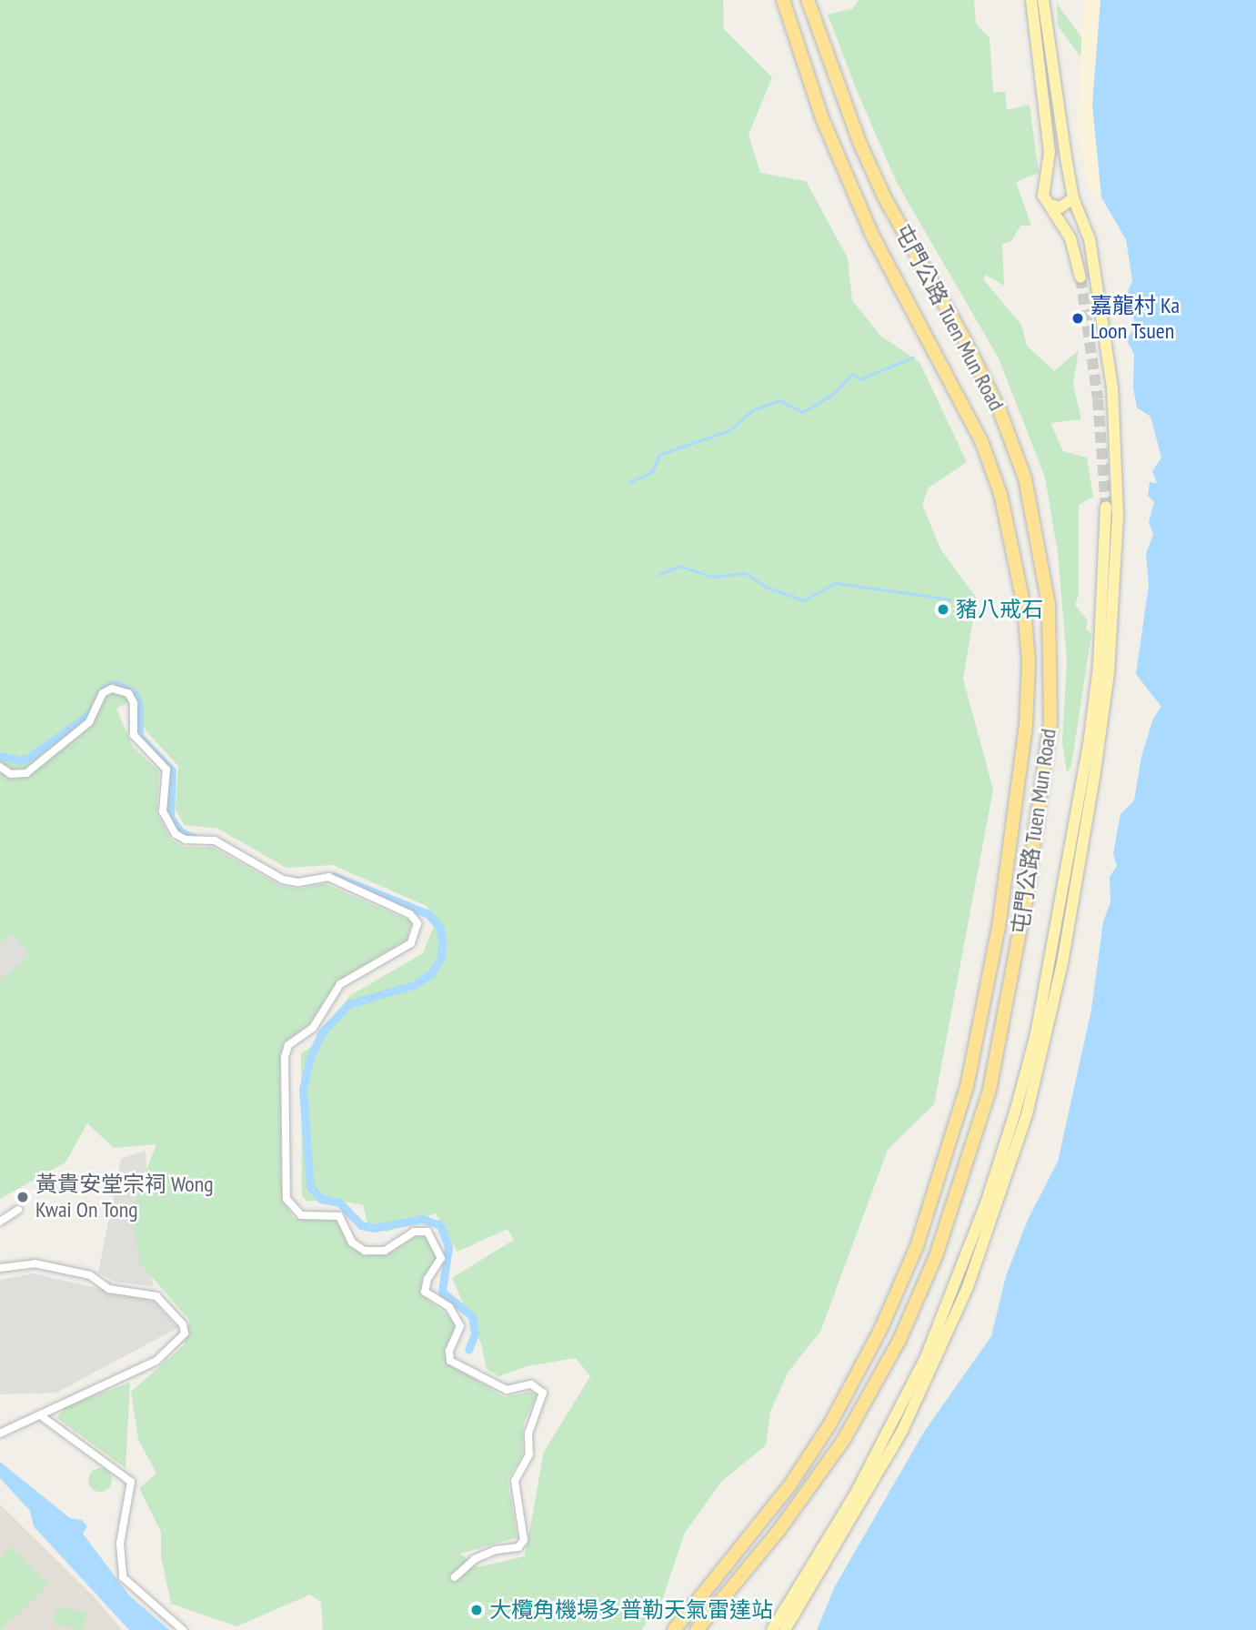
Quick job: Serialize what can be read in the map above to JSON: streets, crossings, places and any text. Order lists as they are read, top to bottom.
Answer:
{
  "streets": {
    "highway": ["屯門公路 Tuen Mun Road"]
  },
  "places": [
    "嘉龍村 Ka Loon Tsuen",
    "豬八戒石",
    "黃貴安堂宗祠 Wong Kwai On Tong",
    "大欖角機場多普勒天氣雷達站"
  ]
}
